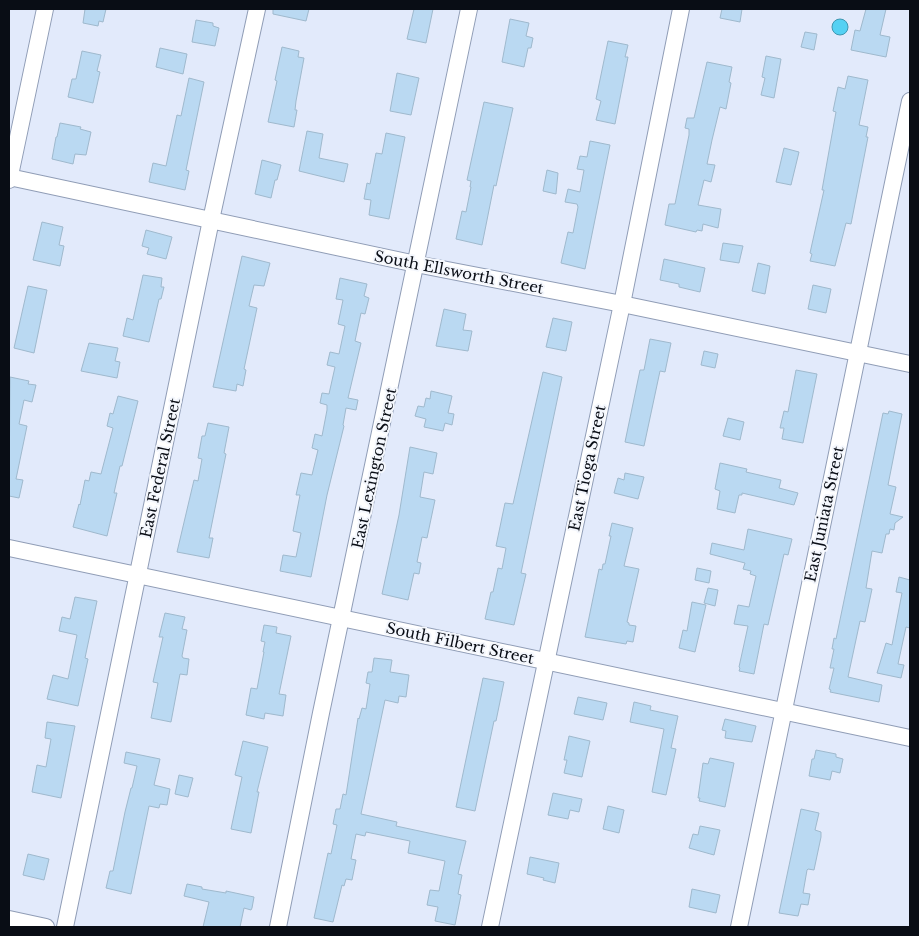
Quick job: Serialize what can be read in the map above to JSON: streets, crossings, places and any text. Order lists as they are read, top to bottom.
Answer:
{
  "streets": {
    "street": [
      "South Ellsworth Street",
      "East Federal Street",
      "East Lexington Street",
      "East Tioga Street",
      "East Juniata Street",
      "South Filbert Street"
    ]
  },
  "crossings": [
    ["South Ellsworth Street", "East Federal Street"],
    ["South Ellsworth Street", "East Lexington Street"],
    ["South Ellsworth Street", "East Tioga Street"],
    ["South Ellsworth Street", "East Juniata Street"],
    ["East Federal Street", "South Filbert Street"],
    ["East Lexington Street", "South Filbert Street"],
    ["East Tioga Street", "South Filbert Street"],
    ["East Juniata Street", "South Filbert Street"]
  ]
}
